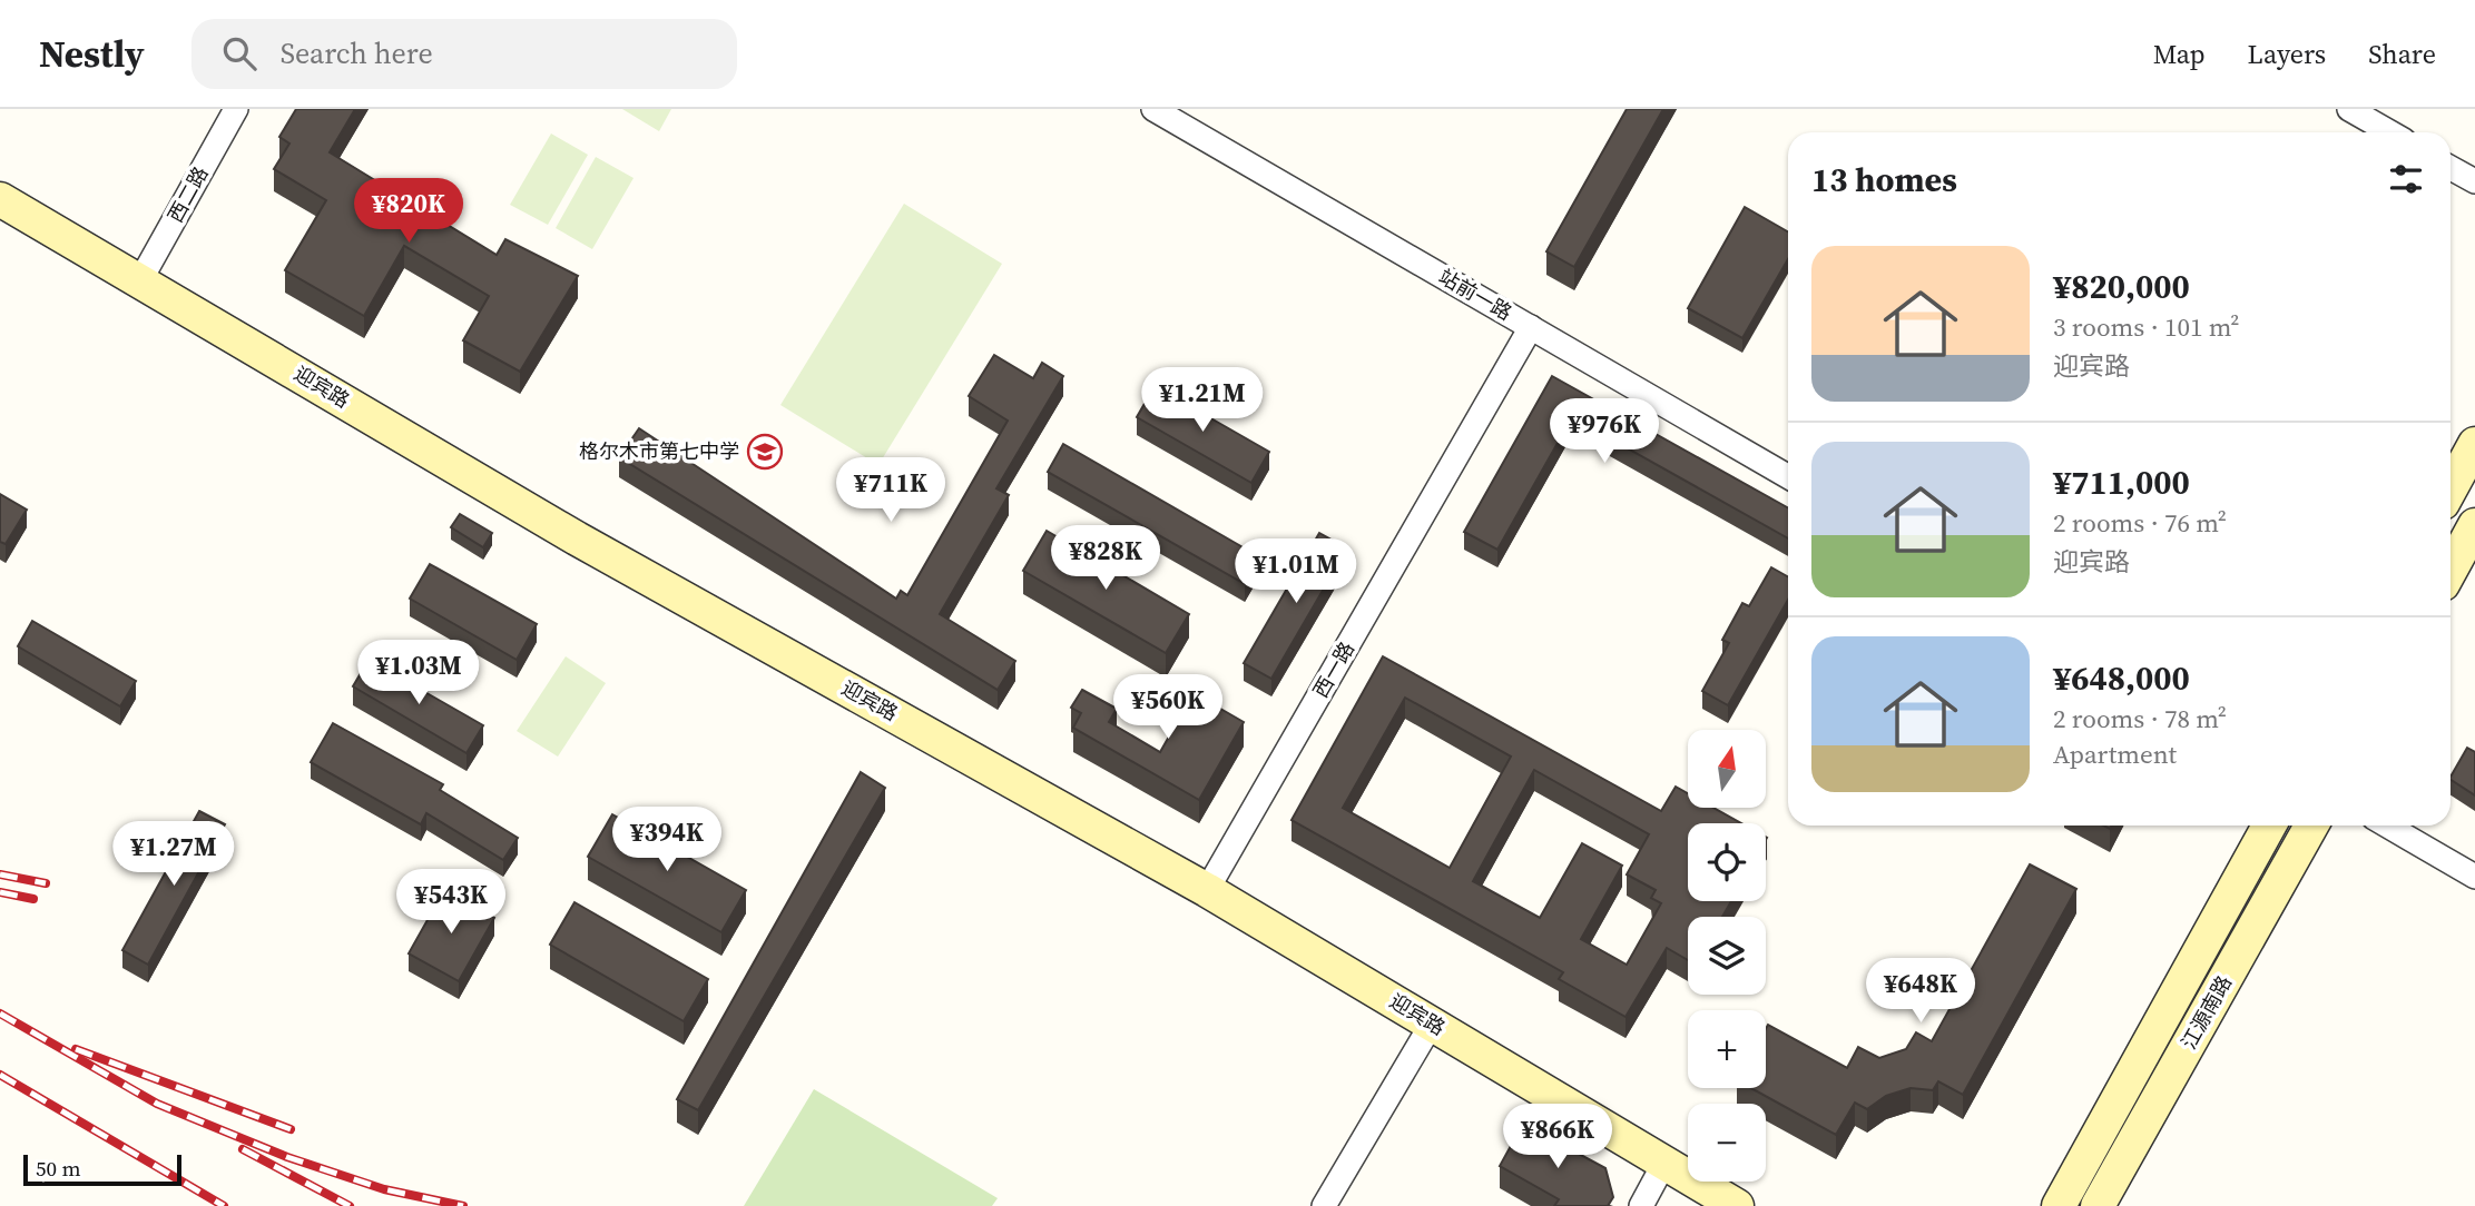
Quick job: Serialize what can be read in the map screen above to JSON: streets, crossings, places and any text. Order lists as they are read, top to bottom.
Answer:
{
  "streets": {
    "main road": ["迎宾路", "江源南路"],
    "street": ["西二路", "站前一路", "西一路"]
  },
  "crossings": [
    ["西二路", "迎宾路"],
    ["站前一路", "西一路"],
    ["迎宾路", "西一路"]
  ],
  "places": {
    "school or university": ["格尔木市第七中学"]
  },
  "scale_bar": "50 m",
  "north": "top",
  "page": {
    "header": "Nestly",
    "search": "Search here",
    "nav": ["Map", "Layers", "Share"],
    "heading": "13 homes",
    "price": [
      "¥820K",
      "¥1.21M",
      "¥976K",
      "¥711K",
      "¥828K",
      "¥1.01M",
      "¥1.03M",
      "¥560K",
      "¥394K",
      "¥1.27M",
      "¥543K",
      "¥648K",
      "¥866K"
    ],
    "list": [
      {
        "name": "¥820,000",
        "note": "3 rooms · 101 m² · 迎宾路"
      },
      {
        "name": "¥711,000",
        "note": "2 rooms · 76 m² · 迎宾路"
      },
      {
        "name": "¥648,000",
        "note": "2 rooms · 78 m² · Apartment"
      }
    ],
    "map_buttons": ["+", "−"],
    "scale": "50 m"
  }
}
